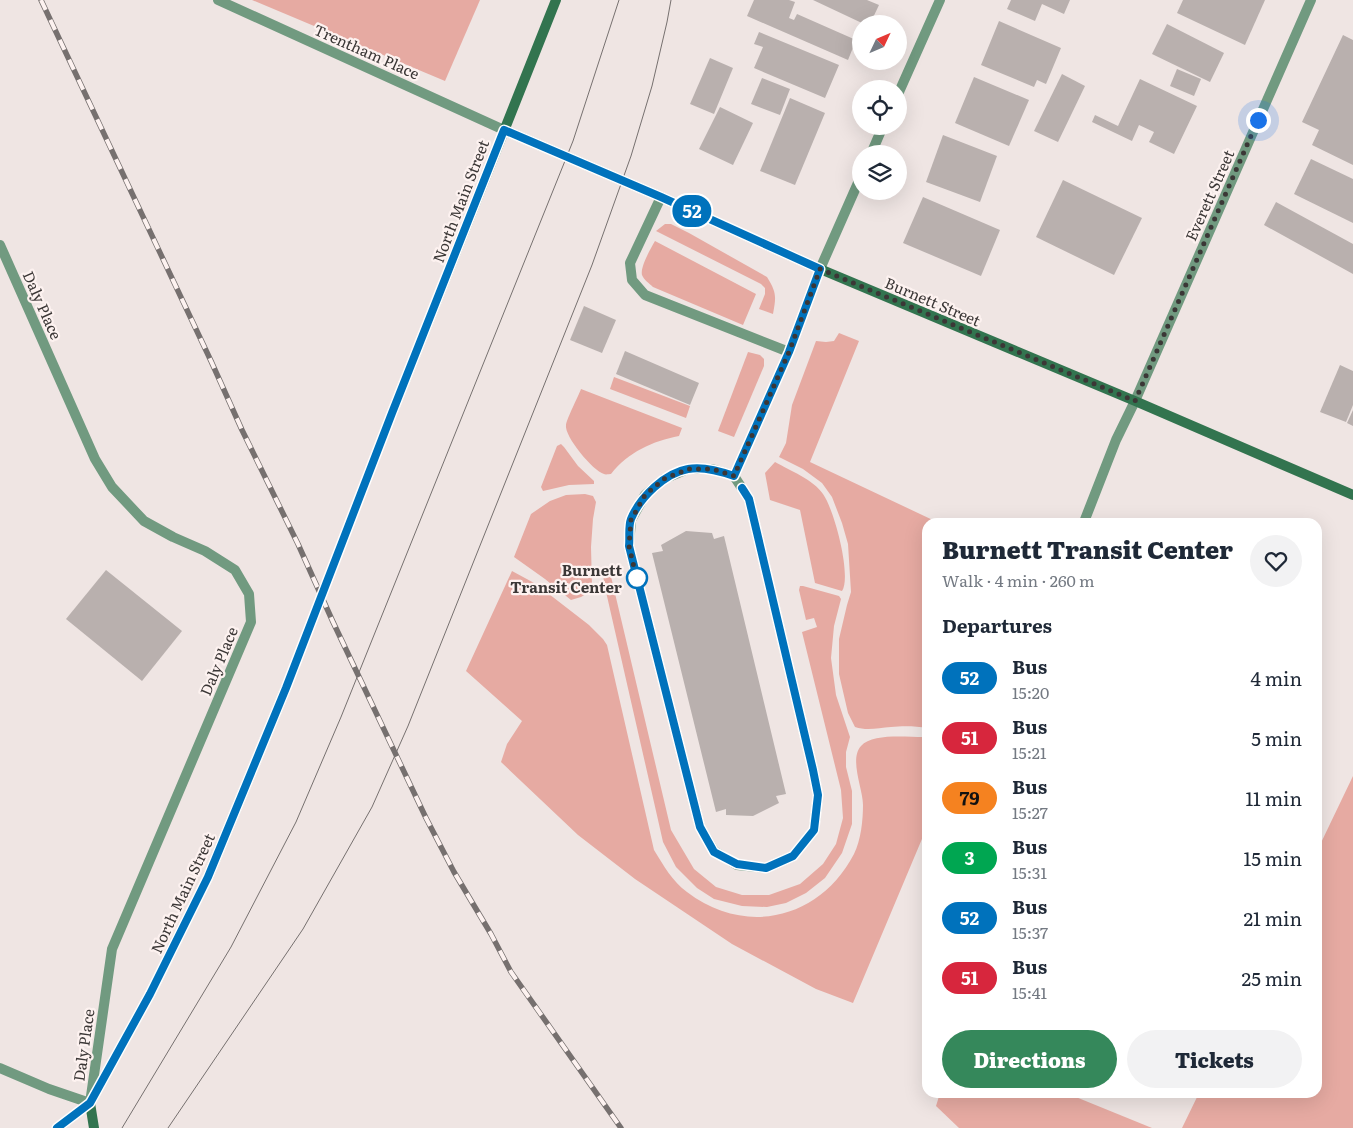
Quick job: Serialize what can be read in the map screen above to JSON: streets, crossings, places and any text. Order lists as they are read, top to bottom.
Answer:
{
  "streets": {
    "main road": ["North Main Street", "Burnett Street"],
    "street": ["Trentham Place", "Everett Street", "Daly Place"]
  },
  "crossings": [
    ["Trentham Place", "North Main Street"],
    ["Trentham Place", "Burnett Street"],
    ["Everett Street", "Burnett Street"],
    ["North Main Street", "Burnett Street"],
    ["North Main Street", "Daly Place"]
  ],
  "places": ["Burnett Transit Center"],
  "lines": ["bus line 52"],
  "north": "top right",
  "page": {
    "on_map": "52",
    "heading": [
      ["Burnett Transit Center", "Walk · 4 min · 260 m"],
      "Departures"
    ],
    "list": [
      {
        "mark": "52",
        "name": "Bus",
        "note": "15:20",
        "value": "4 min"
      },
      {
        "mark": "51",
        "name": "Bus",
        "note": "15:21",
        "value": "5 min"
      },
      {
        "mark": "79",
        "name": "Bus",
        "note": "15:27",
        "value": "11 min"
      },
      {
        "mark": "3",
        "name": "Bus",
        "note": "15:31",
        "value": "15 min"
      },
      {
        "mark": "52",
        "name": "Bus",
        "note": "15:37",
        "value": "21 min"
      },
      {
        "mark": "51",
        "name": "Bus",
        "note": "15:41",
        "value": "25 min"
      }
    ],
    "buttons": ["Directions", "Tickets"]
  }
}
